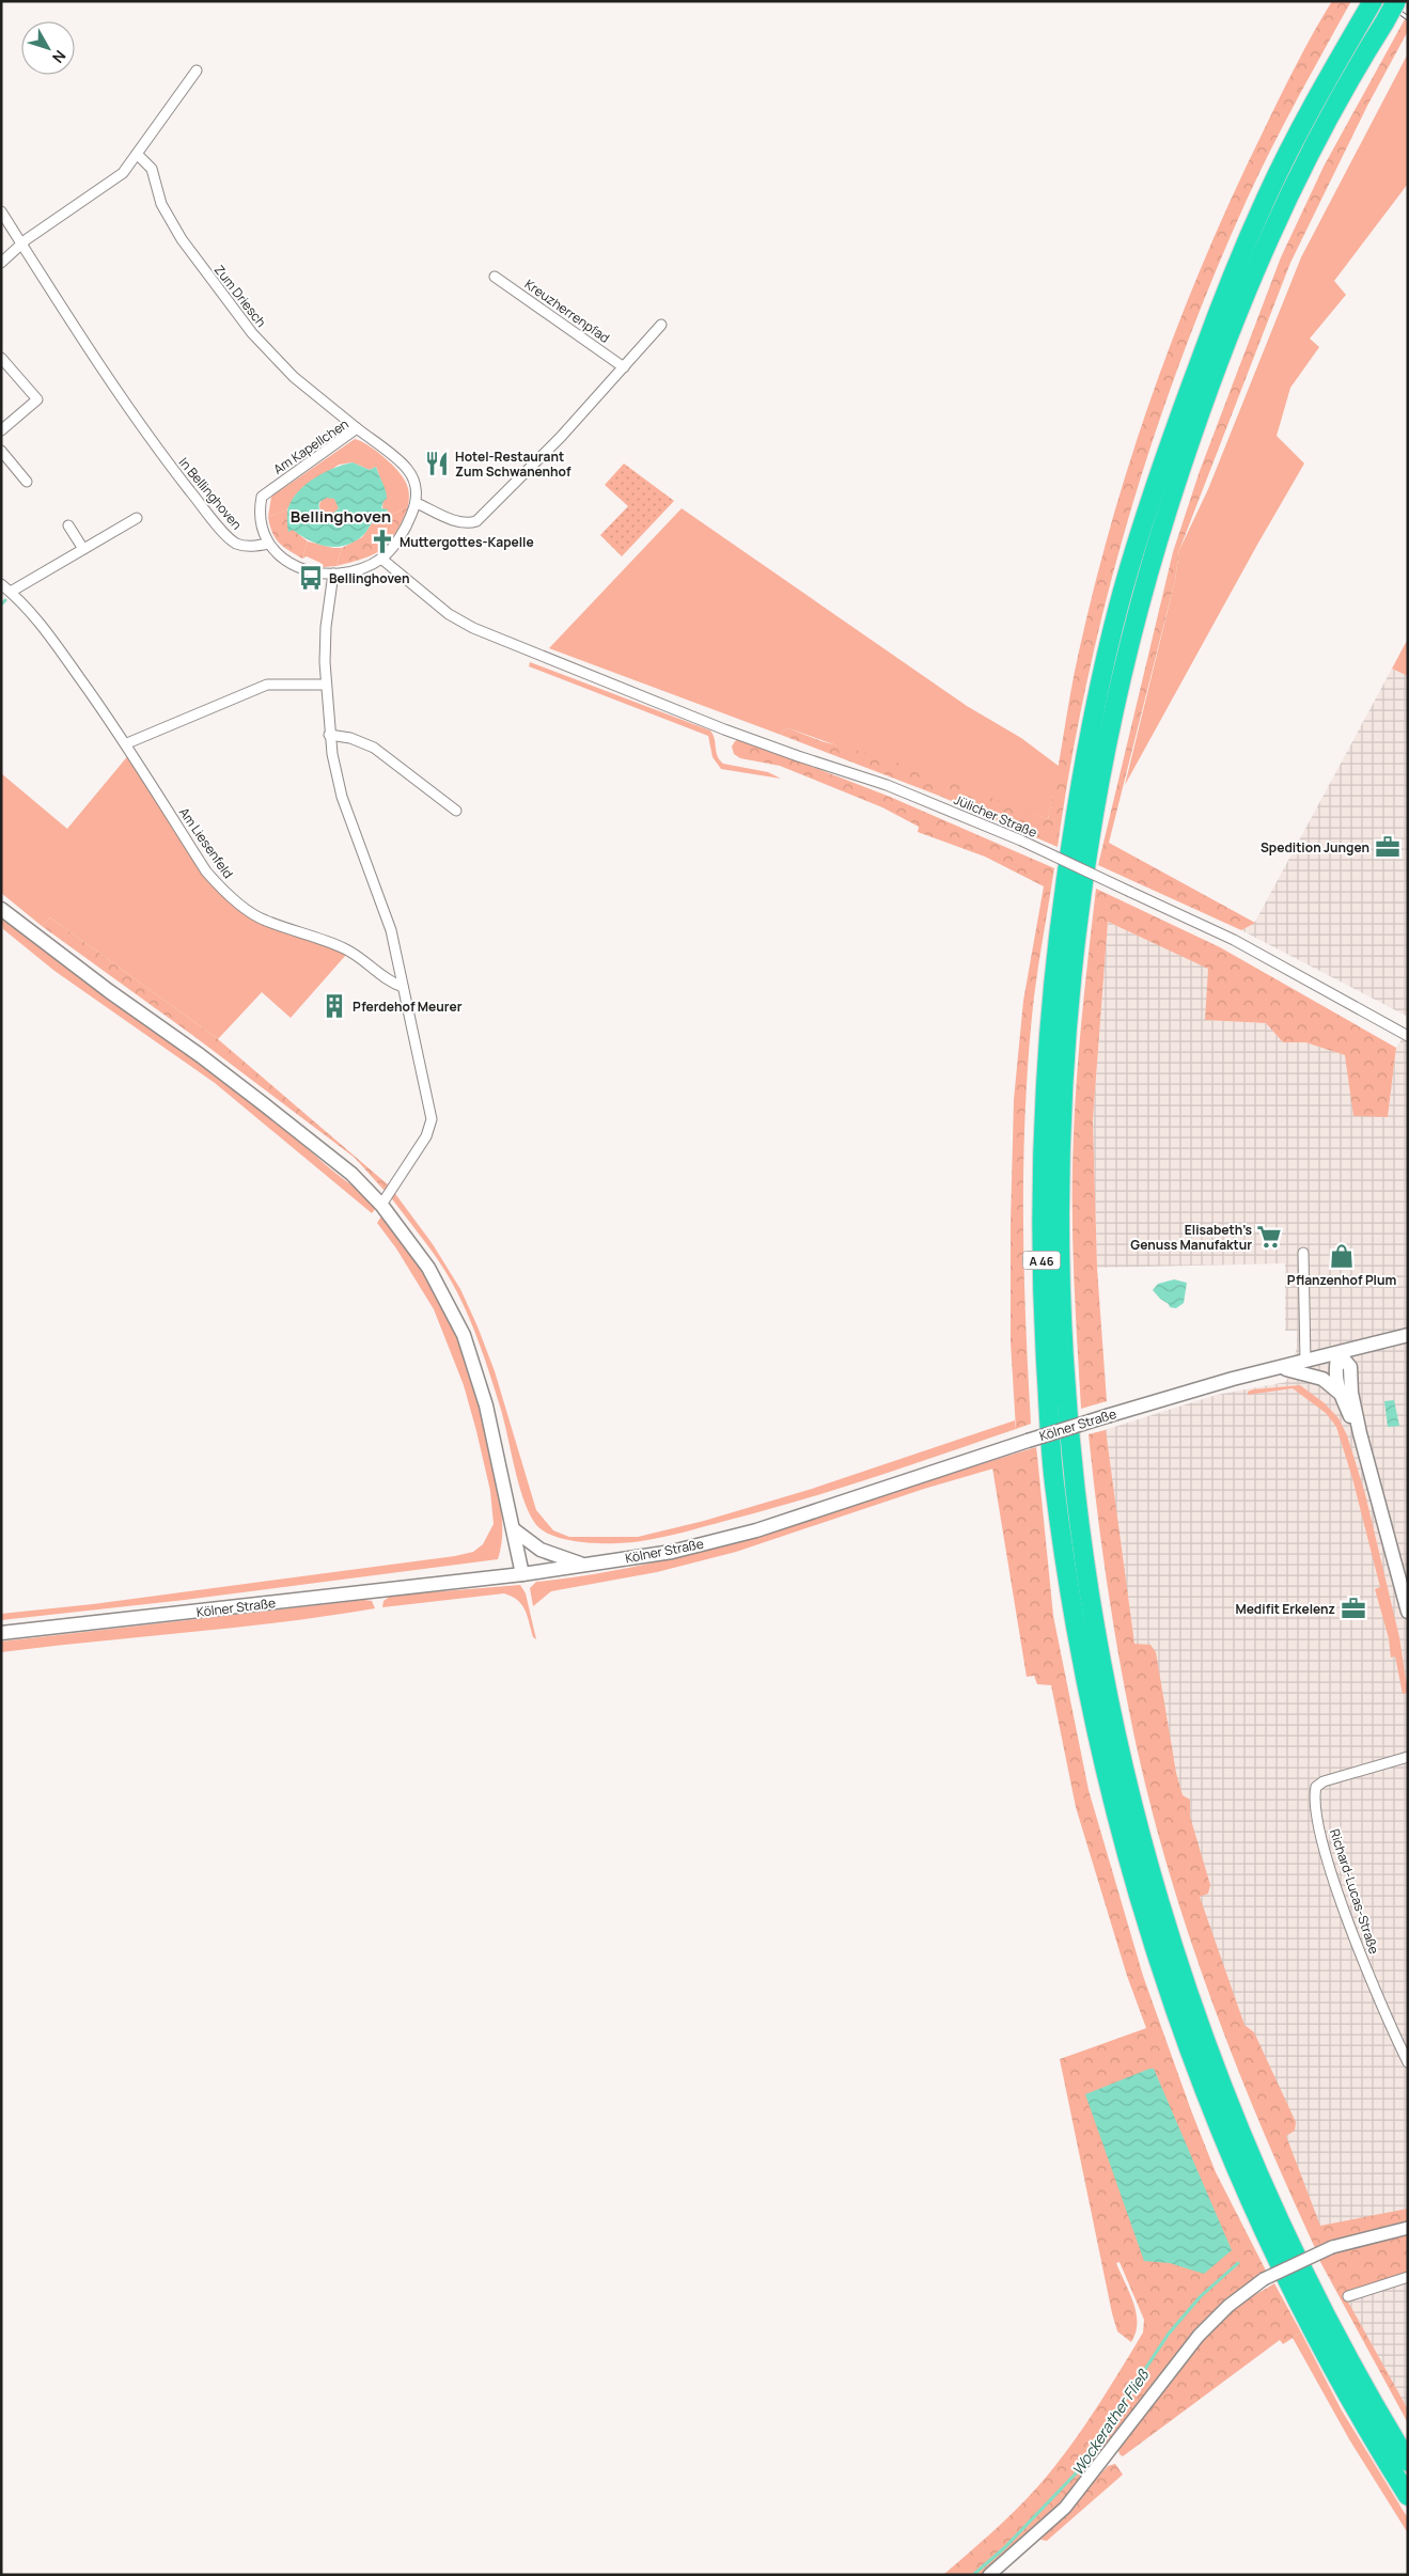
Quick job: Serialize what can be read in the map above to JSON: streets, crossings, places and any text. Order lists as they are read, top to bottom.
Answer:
{
  "streets": {
    "highway": ["A 46"],
    "main road": ["Kölner Straße"],
    "street": [
      "Zum Driesch",
      "Kreuzherrenpfad",
      "Am Kapellchen",
      "In Bellinghoven",
      "Jülicher Straße",
      "Am Liesenfeld",
      "Richard-Lucas-Straße"
    ]
  },
  "crossings": [
    ["Zum Driesch", "Am Kapellchen"],
    ["Zum Driesch", "In Bellinghoven"],
    ["Zum Driesch", "Jülicher Straße"],
    ["Am Kapellchen", "In Bellinghoven"],
    ["Am Kapellchen", "Jülicher Straße"],
    ["In Bellinghoven", "Jülicher Straße"]
  ],
  "districts": ["Bellinghoven"],
  "water": ["Wockerather Fließ"],
  "places": {
    "restaurant": ["Hotel-Restaurant Zum Schwanenhof"],
    "church": ["Muttergottes-Kapelle"],
    "bus stop": ["Bellinghoven"],
    "office": ["Spedition Jungen", "Medifit Erkelenz"],
    "building": ["Pferdehof Meurer"],
    "supermarket": ["Elisabeth’s Genuss Manufaktur"],
    "shop": ["Pflanzenhof Plum"]
  },
  "north": "bottom right"
}
